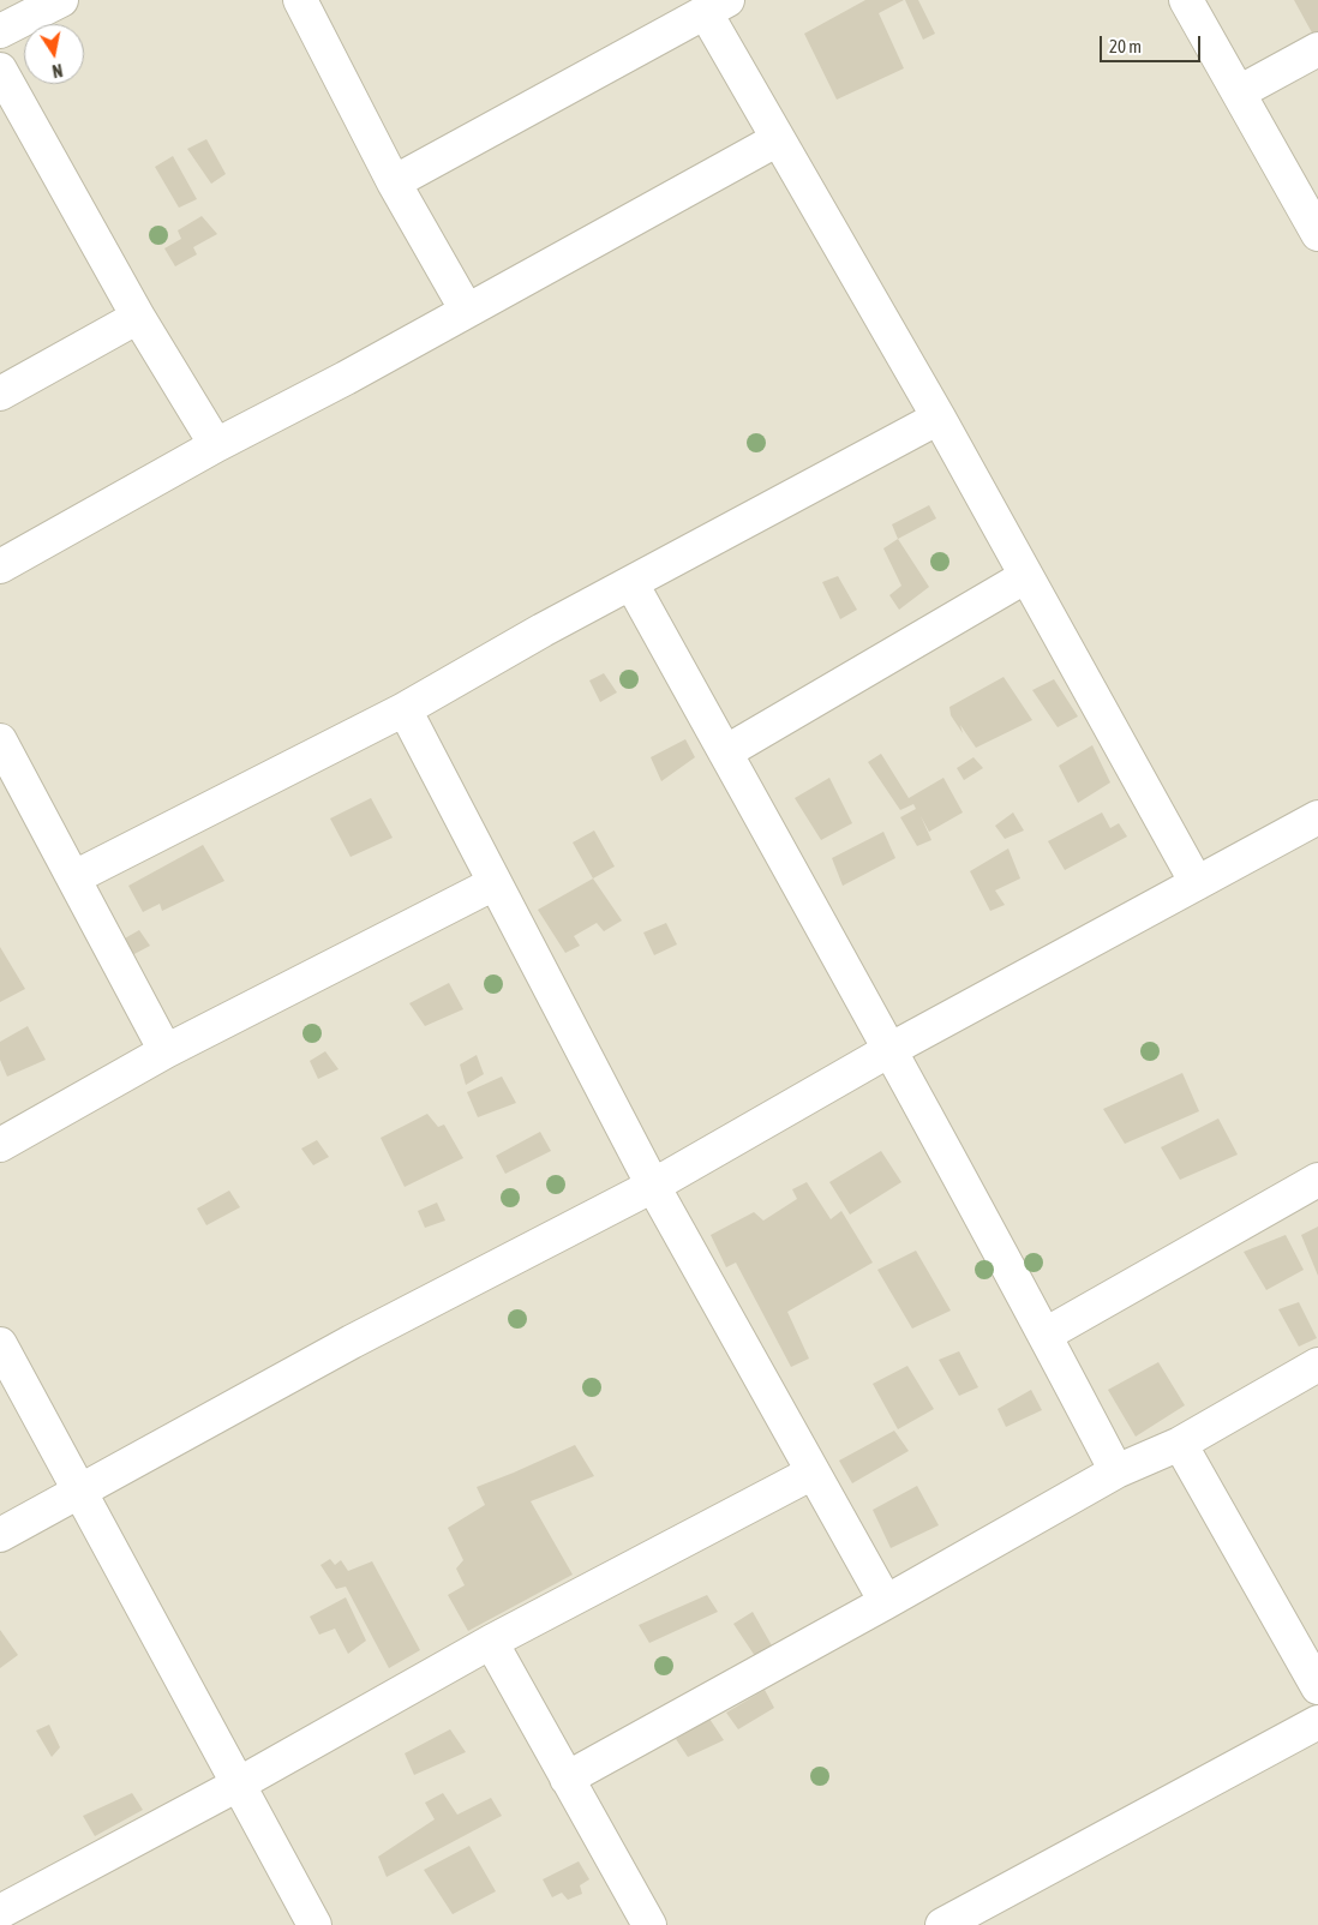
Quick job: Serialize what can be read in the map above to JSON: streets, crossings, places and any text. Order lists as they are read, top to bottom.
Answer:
{
  "scale_bar": "20 m",
  "north": "bottom"
}
